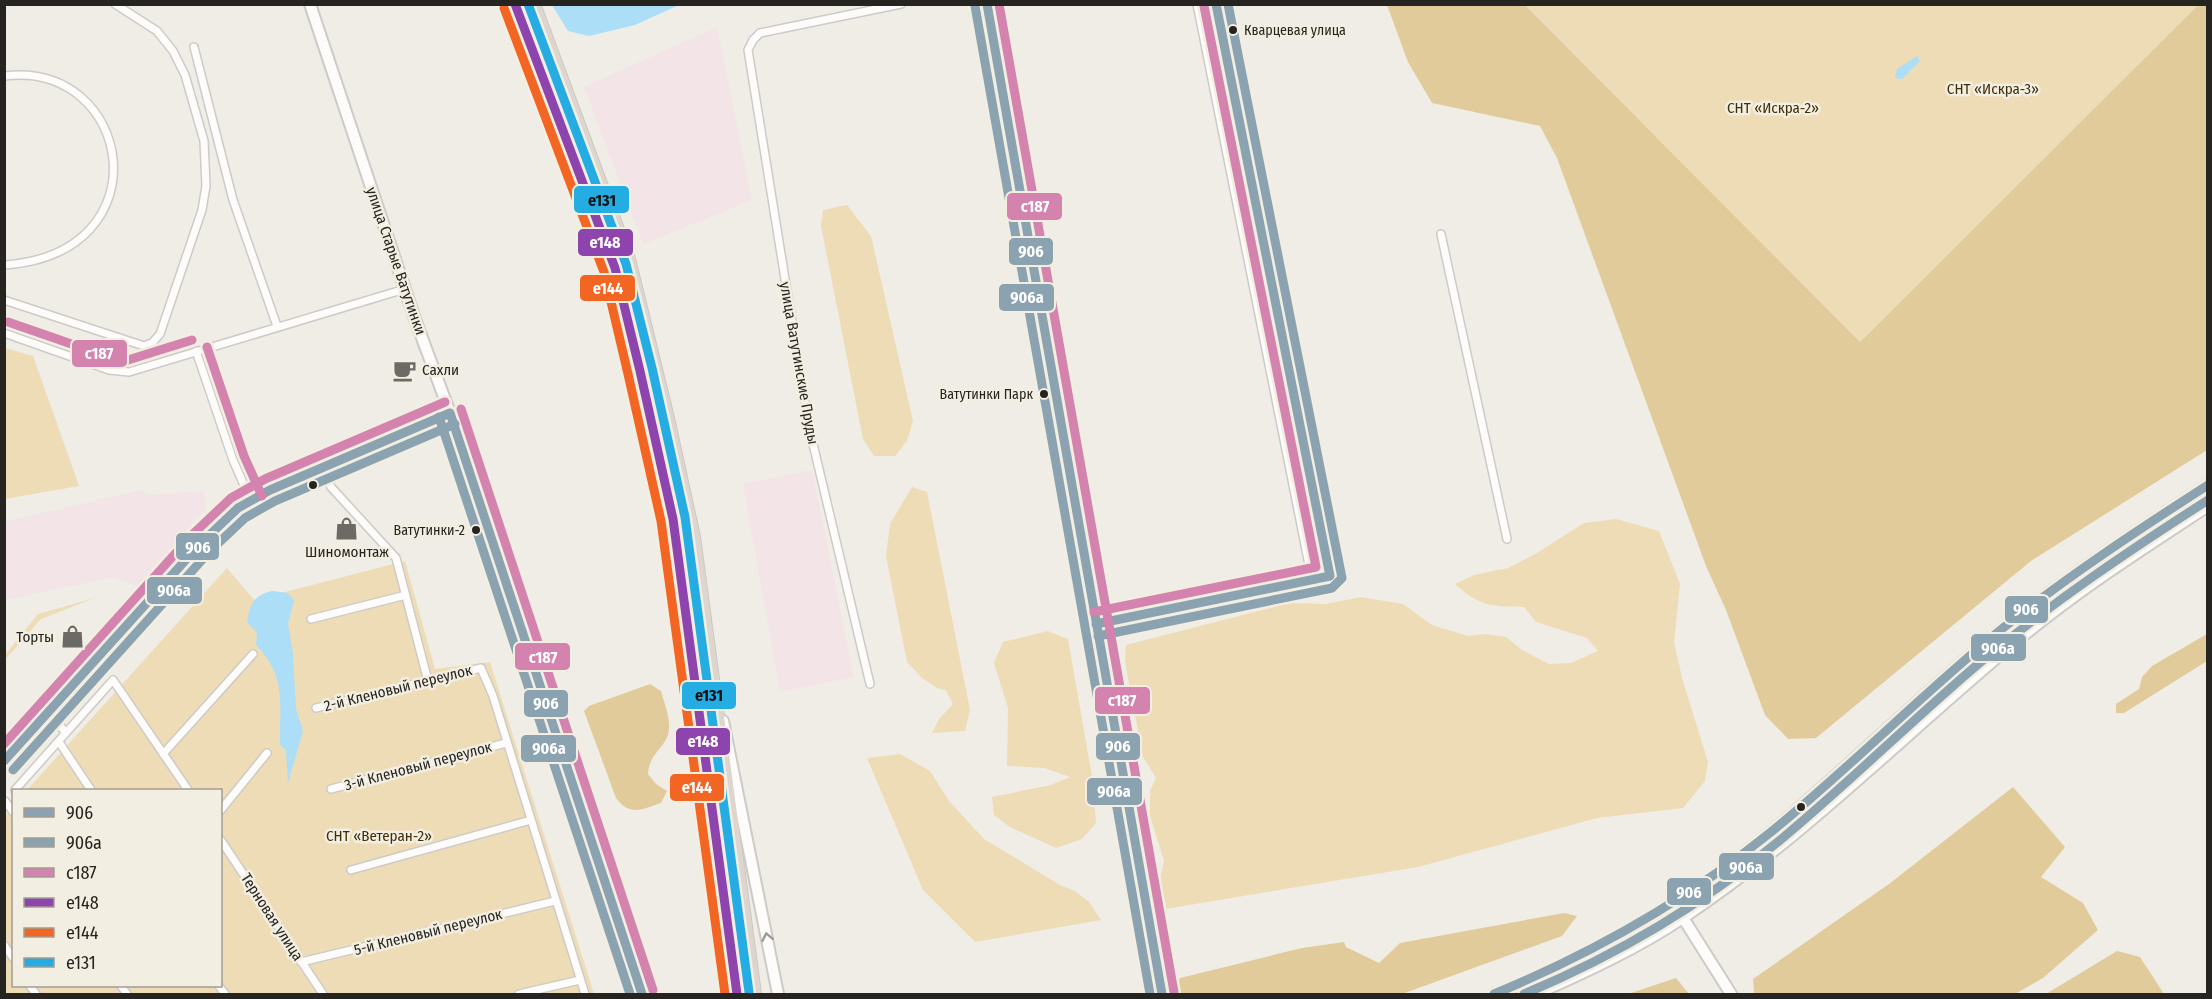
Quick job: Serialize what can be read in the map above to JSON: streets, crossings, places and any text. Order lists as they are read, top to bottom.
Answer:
{
  "streets": {
    "main road": ["улица Старые Ватутинки"],
    "street": [
      "улица Ватутинские Пруды",
      "2-й Кленовый переулок",
      "3-й Кленовый переулок",
      "Терновая улица",
      "5-й Кленовый переулок"
    ]
  },
  "crossings": [
    ["2-й Кленовый переулок", "3-й Кленовый переулок"],
    ["Терновая улица", "5-й Кленовый переулок"]
  ],
  "parks": ["СНТ «Искра-3»", "СНТ «Искра-2»", "СНТ «Ветеран-2»"],
  "places": {
    "other": ["Кварцевая улица", "Ватутинки Парк", "Ватутинки-2"],
    "cafe": ["Сахли"],
    "shop": ["Шиномонтаж", "Торты"]
  },
  "lines": [
    "transit line 906",
    "transit line 906а",
    "transit line с187",
    "transit line е148",
    "transit line е131",
    "transit line е144"
  ],
  "legend": [
    "906",
    "906а",
    "с187",
    "е148",
    "е144",
    "е131"
  ]
}
